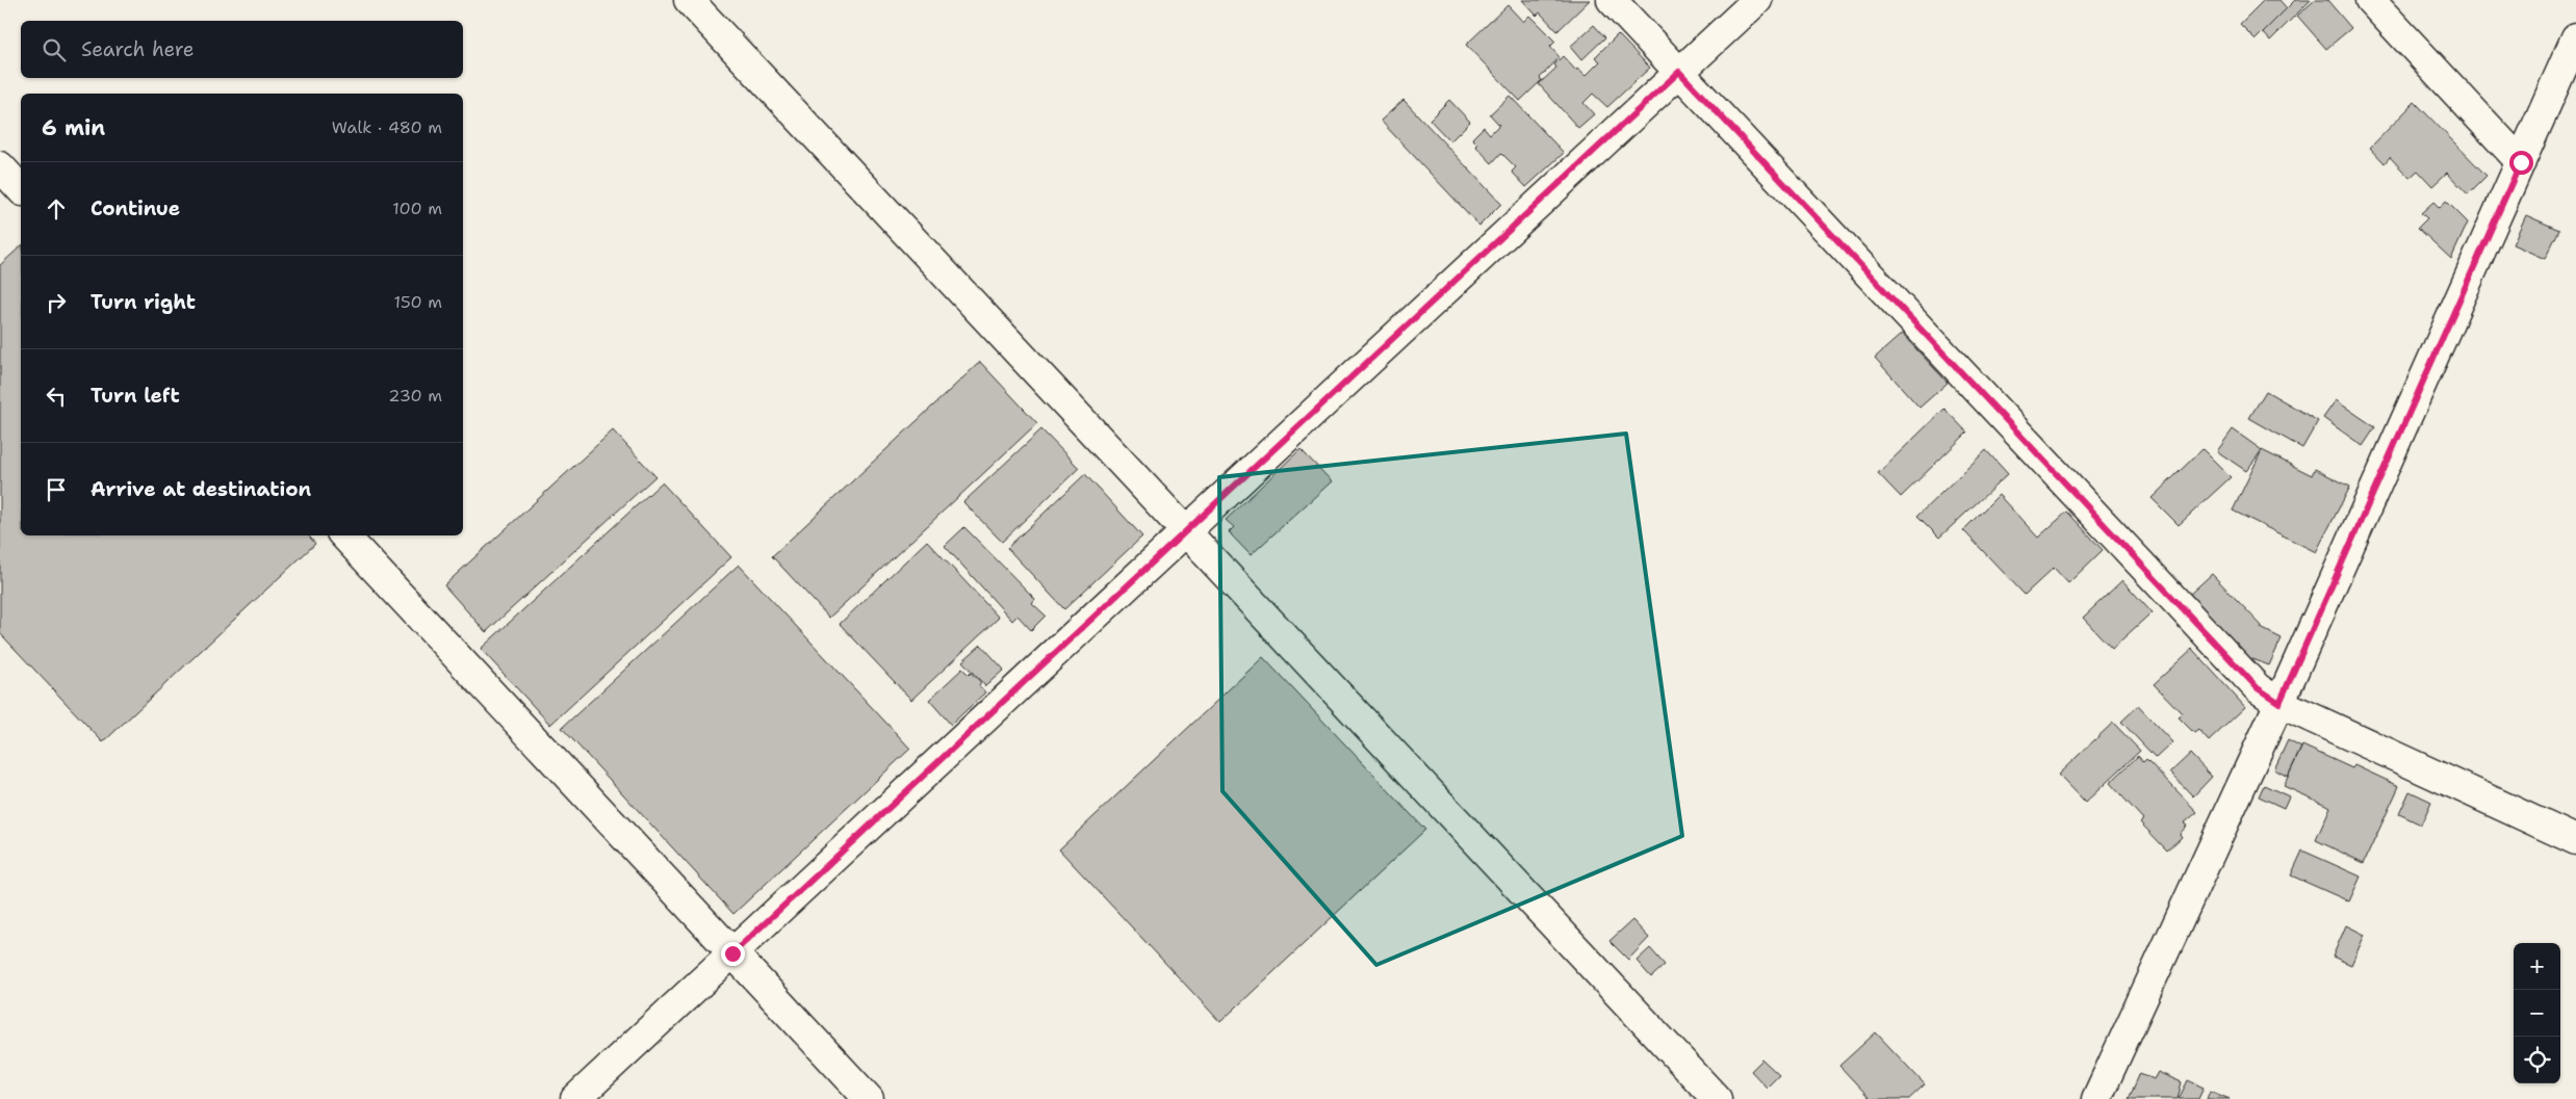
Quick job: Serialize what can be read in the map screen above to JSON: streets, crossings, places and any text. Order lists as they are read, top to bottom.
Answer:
{
  "page": {
    "search": "Search here",
    "heading": ["6 min", "Walk · 480 m"],
    "list": [
      ["Continue", "100 m"],
      ["Turn right", "150 m"],
      ["Turn left", "230 m"],
      "Arrive at destination"
    ],
    "map_buttons": ["+", "−"]
  }
}
